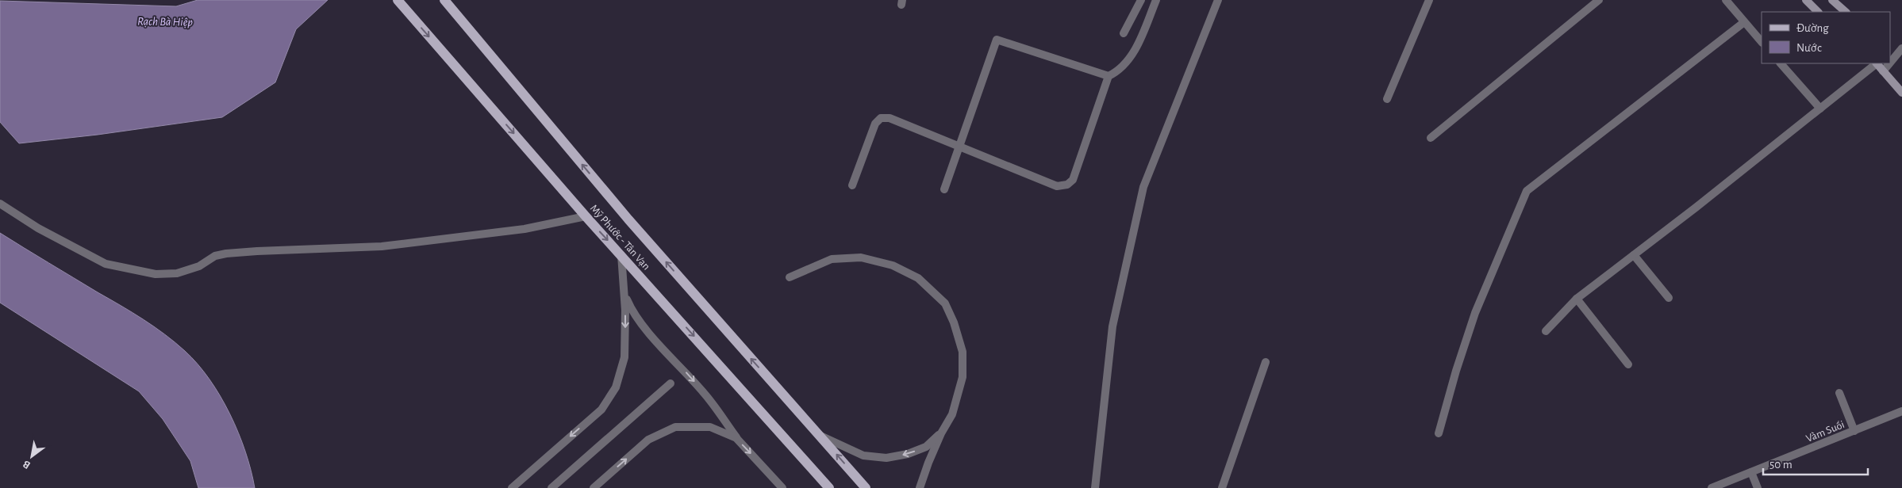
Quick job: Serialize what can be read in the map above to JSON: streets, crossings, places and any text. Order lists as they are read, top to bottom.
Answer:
{
  "streets": {
    "main road": ["Mỹ Phước - Tân Vạn"],
    "street": ["Vàm Suối"]
  },
  "water": ["Rạch Bà Hiệp"],
  "legend": ["Đường", "Nước"],
  "scale_bar": "50 m",
  "north": "bottom left"
}
